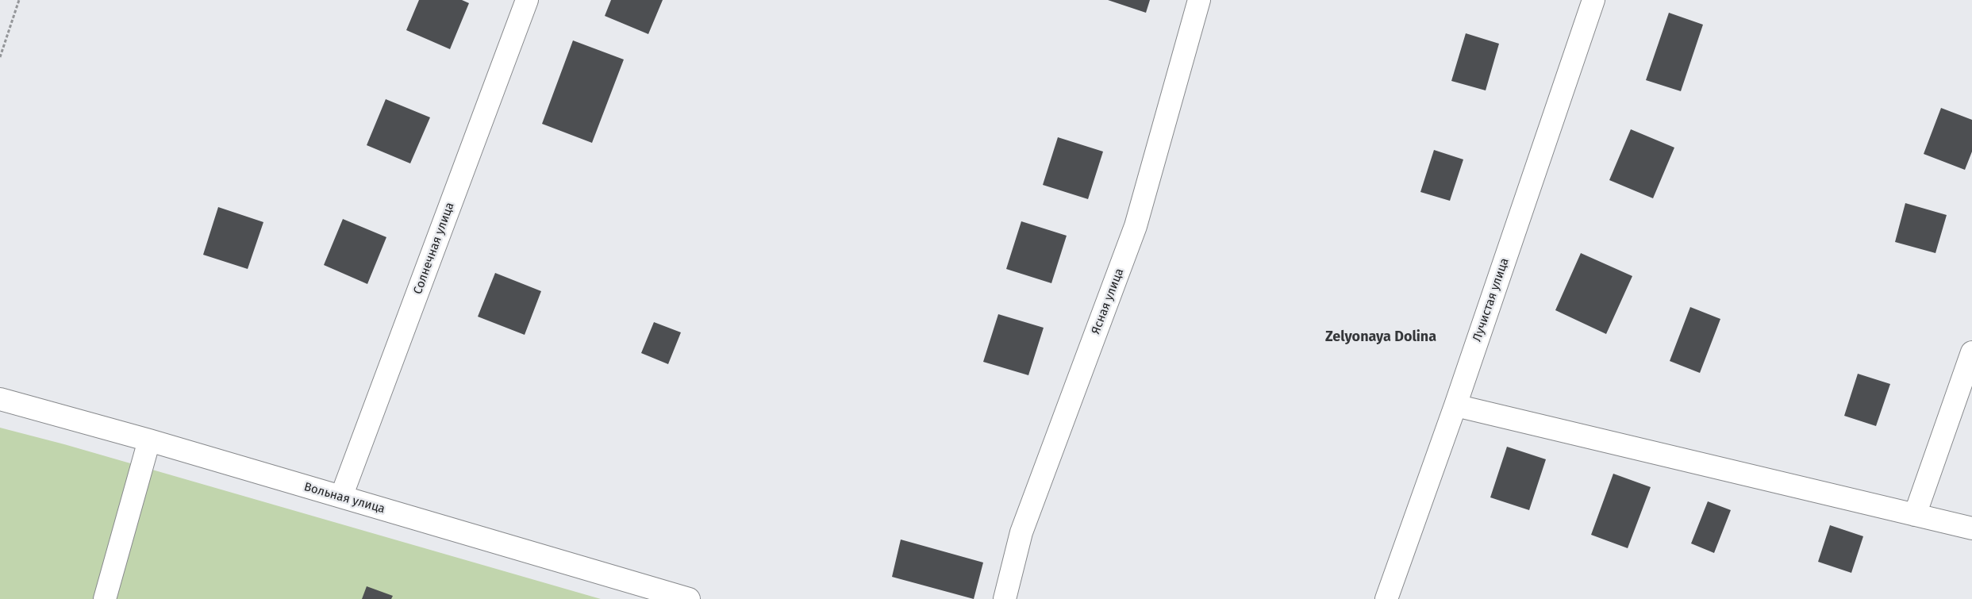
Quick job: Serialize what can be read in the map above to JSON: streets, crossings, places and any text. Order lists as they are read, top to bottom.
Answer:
{
  "streets": {
    "street": [
      "Солнечная улица",
      "Лучистая улица",
      "Ясная улица",
      "Вольная улица"
    ]
  },
  "crossings": [
    ["Солнечная улица", "Вольная улица"]
  ],
  "districts": ["Zelyonaya Dolina"]
}
